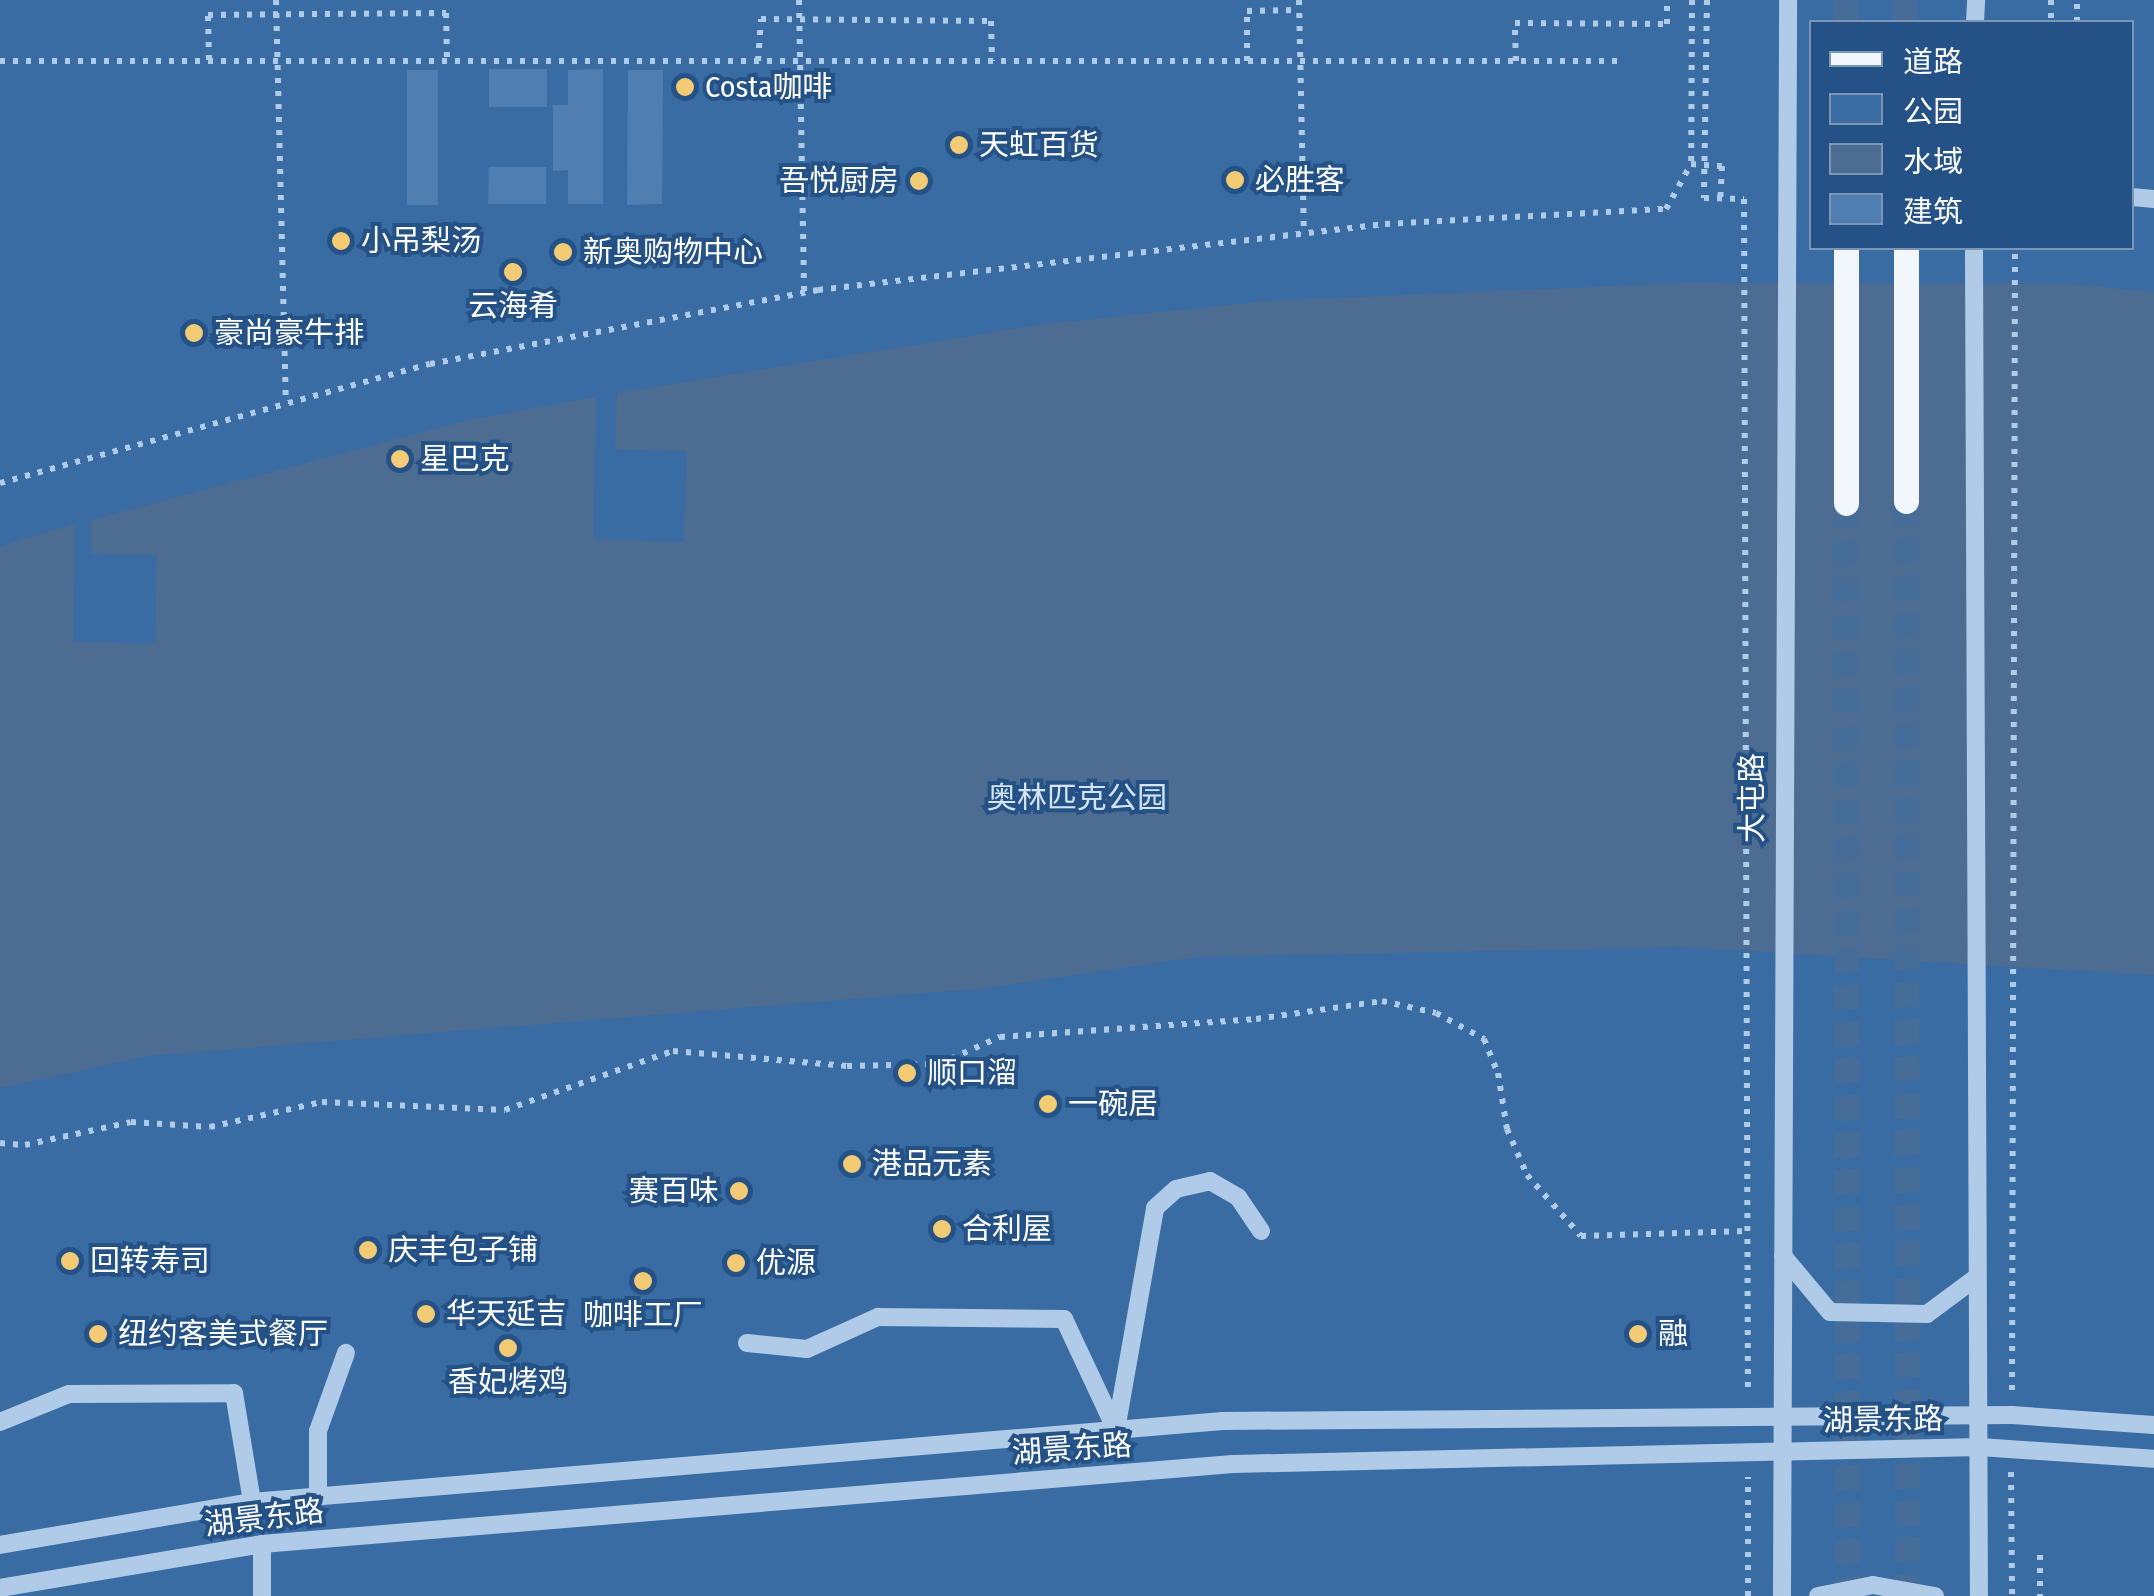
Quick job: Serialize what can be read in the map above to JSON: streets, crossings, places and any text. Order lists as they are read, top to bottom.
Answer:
{
  "streets": {
    "street": ["大屯路", "湖景东路"]
  },
  "crossings": [
    ["大屯路", "湖景东路"]
  ],
  "parks": ["奥林匹克公园"],
  "places": [
    "Costa咖啡",
    "天虹百货",
    "必胜客",
    "吾悦厨房",
    "小吊梨汤",
    "新奥购物中心",
    "云海肴",
    "豪尚豪牛排",
    "星巴克",
    "顺口溜",
    "一碗居",
    "港品元素",
    "赛百味",
    "合利屋",
    "庆丰包子铺",
    "回转寿司",
    "优源",
    "咖啡工厂",
    "华天延吉",
    "纽约客美式餐厅",
    "融",
    "香妃烤鸡"
  ],
  "legend": [
    "道路",
    "公园",
    "水域",
    "建筑"
  ]
}
